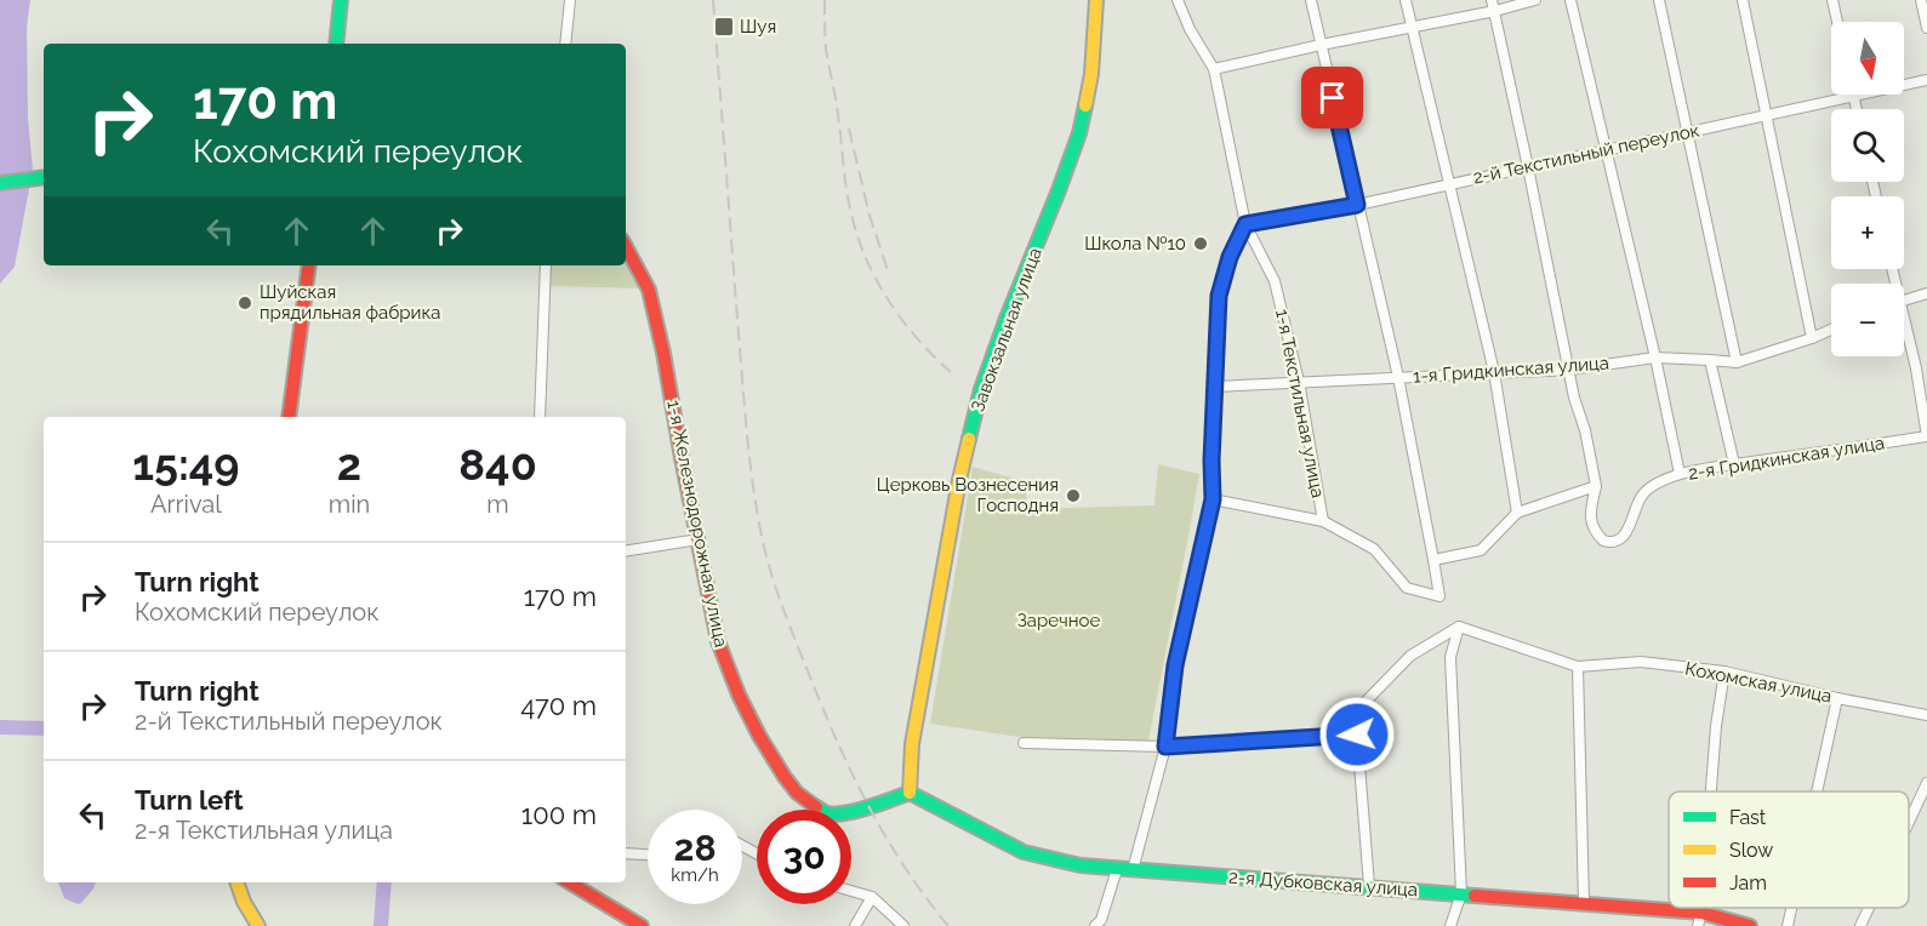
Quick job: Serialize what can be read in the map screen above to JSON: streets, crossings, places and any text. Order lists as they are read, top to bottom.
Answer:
{
  "streets": {
    "main road": ["Завокзальная улица", "1-я Железнодорожная улица", "2-я Дубковская улица"],
    "street": [
      "2-й Текстильный переулок",
      "1-я Гридкинская улица",
      "1-я Текстильная улица",
      "2-я Гридкинская улица",
      "Кохомская улица"
    ]
  },
  "crossings": [
    ["2-й Текстильный переулок", "1-я Текстильная улица"],
    ["Завокзальная улица", "1-я Железнодорожная улица"],
    ["Завокзальная улица", "2-я Дубковская улица"],
    ["1-я Гридкинская улица", "1-я Текстильная улица"],
    ["1-я Железнодорожная улица", "2-я Дубковская улица"]
  ],
  "parks": ["Заречное"],
  "places": {
    "transit": ["Шуя"],
    "other": ["Школа №10", "Шуйская прядильная фабрика", "Церковь Вознесения Господня"]
  },
  "legend": ["Fast", "Slow", "Jam"],
  "north": "bottom",
  "page": {
    "map_buttons": ["+", "−"],
    "turn": ["170 m", "Кохомский переулок"],
    "eta": [
      "15:49",
      "Arrival",
      "2",
      "min",
      "840",
      "m"
    ],
    "list": [
      {
        "name": "Turn right",
        "note": "Кохомский переулок",
        "value": "170 m"
      },
      {
        "name": "Turn right",
        "note": "2-й Текстильный переулок",
        "value": "470 m"
      },
      {
        "name": "Turn left",
        "note": "2-я Текстильная улица",
        "value": "100 m"
      }
    ],
    "speed": "28 km/h",
    "limit": "30"
  }
}
